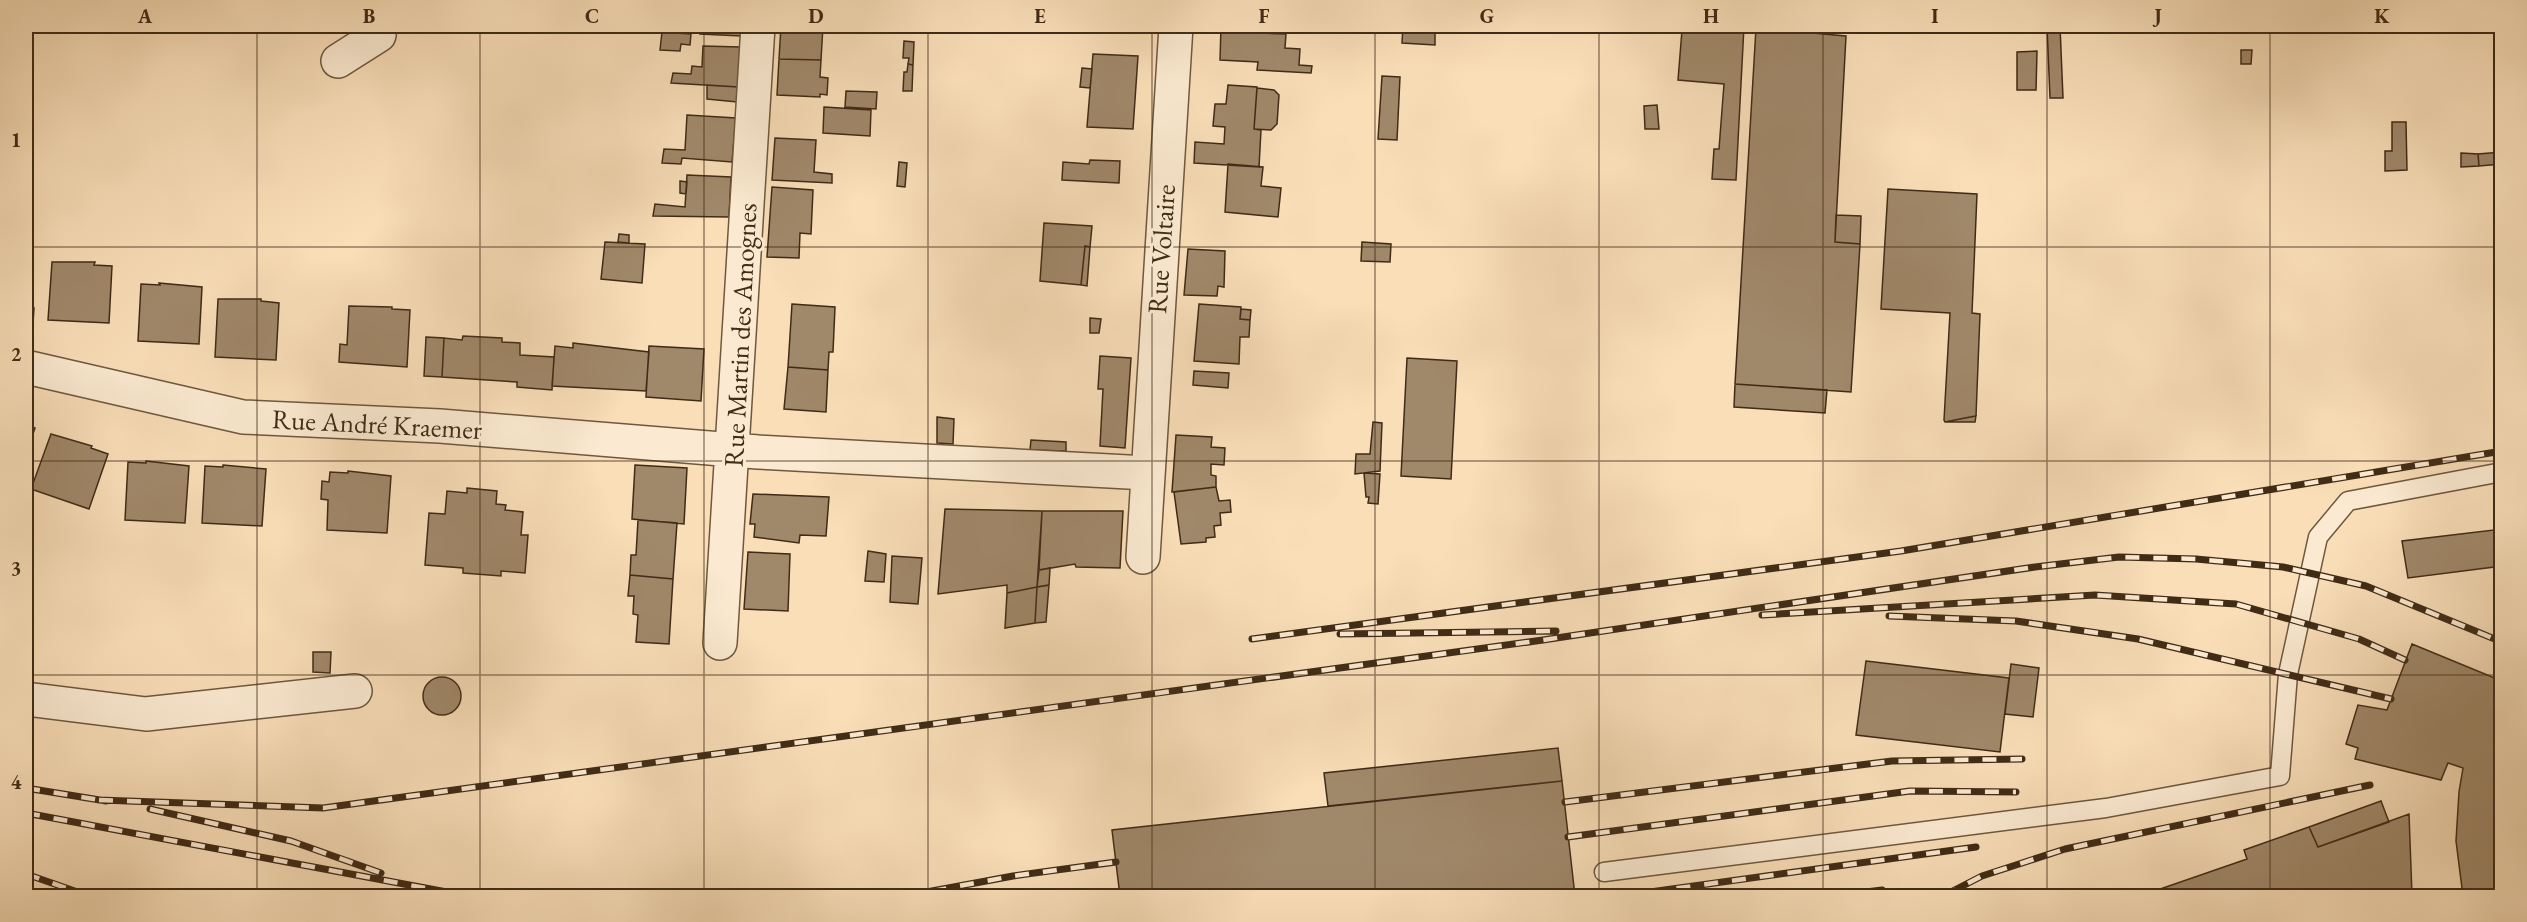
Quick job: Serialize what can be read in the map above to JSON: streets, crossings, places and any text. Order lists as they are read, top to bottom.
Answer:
{
  "streets": {
    "street": ["Rue Voltaire", "Rue Martin des Amognes", "Rue André Kraemer"]
  },
  "crossings": [
    ["Rue Martin des Amognes", "Rue André Kraemer"]
  ],
  "grid": {
    "columns": [
      "A",
      "B",
      "C",
      "D",
      "E",
      "F",
      "G",
      "H",
      "I",
      "J",
      "K"
    ],
    "rows": [
      "1",
      "2",
      "3",
      "4"
    ]
  }
}
